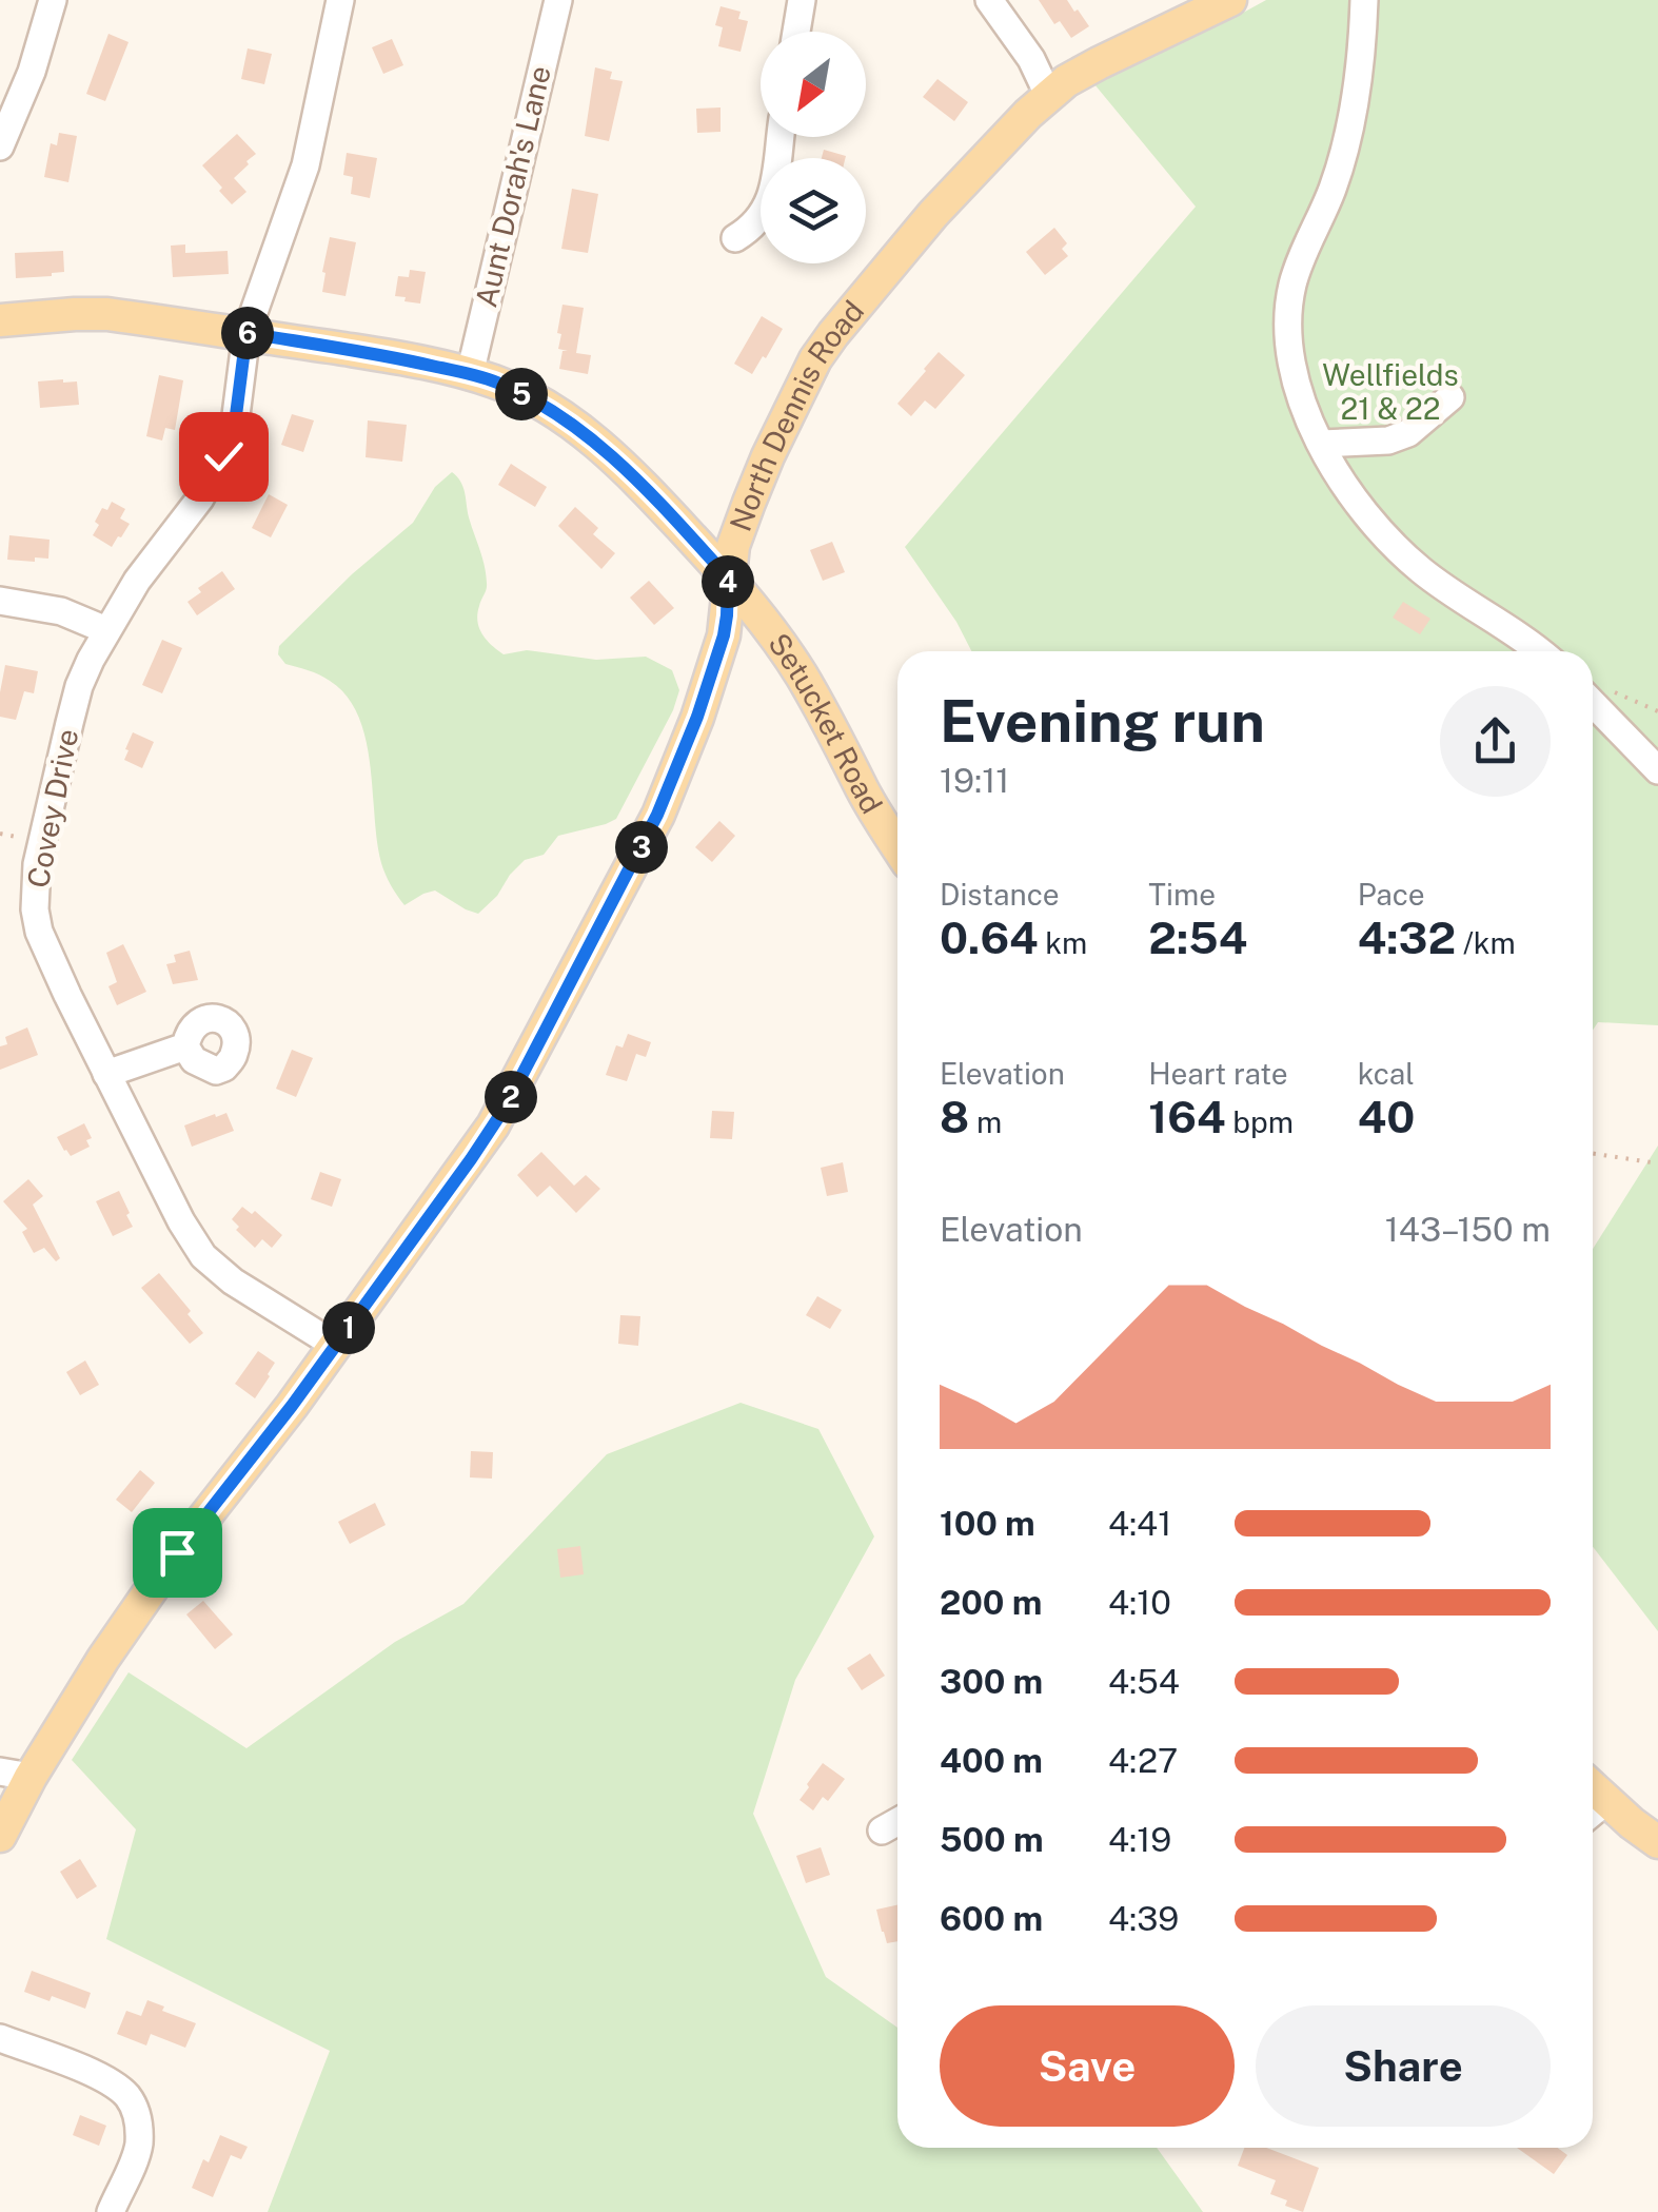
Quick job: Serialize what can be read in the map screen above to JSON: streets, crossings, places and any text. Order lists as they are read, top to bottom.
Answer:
{
  "streets": {
    "main road": ["North Dennis Road", "Setucket Road"],
    "street": ["Aunt Dorah's Lane", "Covey Drive"]
  },
  "crossings": [
    ["Aunt Dorah's Lane", "Setucket Road"],
    ["North Dennis Road", "Setucket Road"],
    ["North Dennis Road", "Covey Drive"],
    ["Setucket Road", "Covey Drive"]
  ],
  "parks": ["Wellfields 21 & 22"],
  "north": "bottom left",
  "page": {
    "pins": [
      "6",
      "5",
      "4",
      "3",
      "2",
      "1"
    ],
    "heading": ["Evening run", "19:11"],
    "stats": [
      ["Distance", "0.64 km"],
      ["Time", "2:54"],
      ["Pace", "4:32 /km"],
      ["Elevation", "8 m"],
      ["Heart rate", "164 bpm"],
      ["kcal", "40"]
    ],
    "chart": ["Elevation", "143–150 m"],
    "list": [
      {
        "name": "100 m",
        "note": "4:41"
      },
      {
        "name": "200 m",
        "note": "4:10"
      },
      {
        "name": "300 m",
        "note": "4:54"
      },
      {
        "name": "400 m",
        "note": "4:27"
      },
      {
        "name": "500 m",
        "note": "4:19"
      },
      {
        "name": "600 m",
        "note": "4:39"
      }
    ],
    "buttons": ["Save", "Share"]
  }
}
